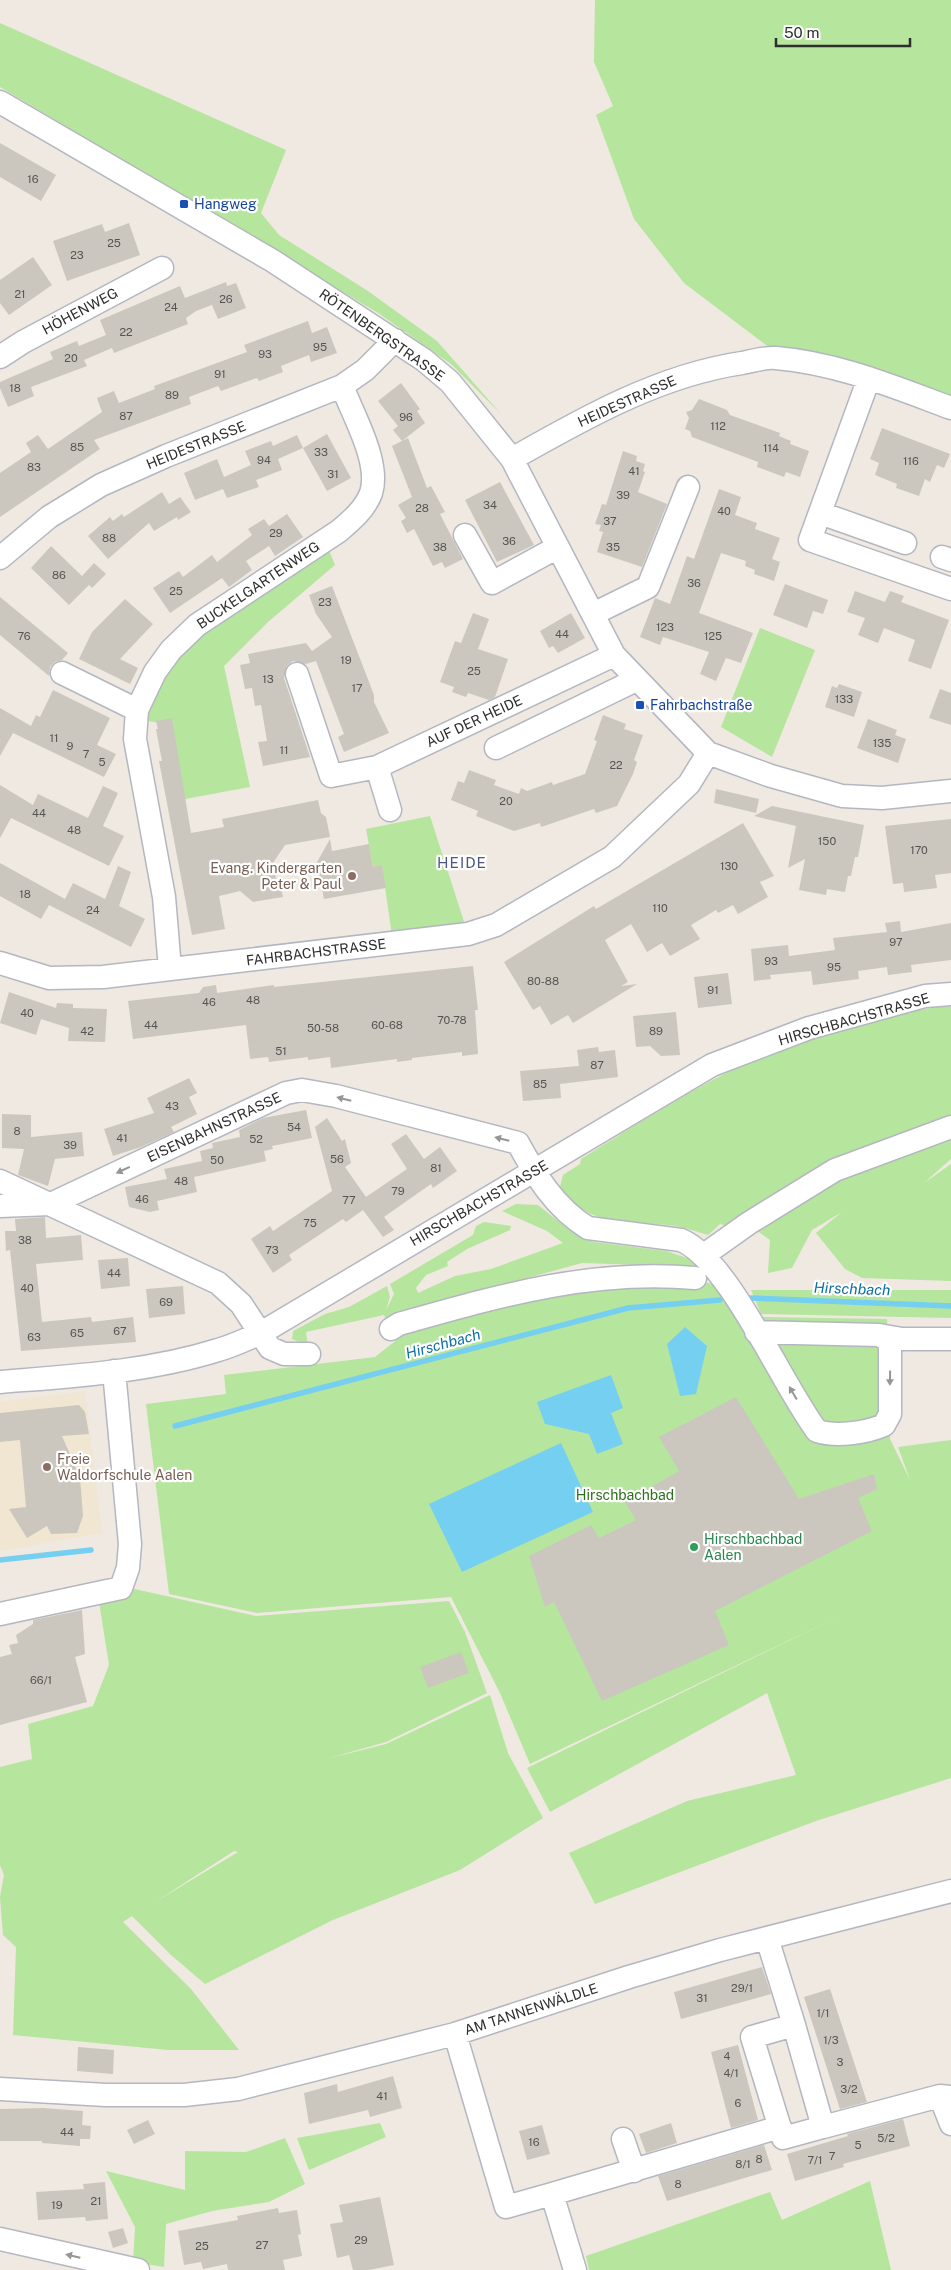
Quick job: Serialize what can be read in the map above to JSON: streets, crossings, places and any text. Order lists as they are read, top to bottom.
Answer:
{
  "streets": {
    "street": [
      "HÖHENWEG",
      "RÖTENBERGSTRASSE",
      "HEIDESTRASSE",
      "BUCKELGARTENWEG",
      "AUF DER HEIDE",
      "FAHRBACHSTRASSE",
      "HIRSCHBACHSTRASSE",
      "EISENBAHNSTRASSE",
      "AM TANNENWÄLDLE"
    ]
  },
  "crossings": [
    ["RÖTENBERGSTRASSE", "HEIDESTRASSE"],
    ["RÖTENBERGSTRASSE", "AUF DER HEIDE"],
    ["RÖTENBERGSTRASSE", "FAHRBACHSTRASSE"],
    ["HEIDESTRASSE", "BUCKELGARTENWEG"],
    ["BUCKELGARTENWEG", "FAHRBACHSTRASSE"],
    ["HIRSCHBACHSTRASSE", "EISENBAHNSTRASSE"]
  ],
  "districts": ["HEIDE"],
  "water": ["Hirschbach"],
  "parks": ["Hirschbachbad"],
  "places": {
    "transit": ["Hangweg", "Fahrbachstraße"],
    "other": ["Evang. Kindergarten Peter & Paul", "Freie Waldorfschule Aalen", "Hirschbachbad Aalen"]
  },
  "house_numbers": [
    "16",
    "25",
    "23",
    "21",
    "26",
    "24",
    "22",
    "95",
    "93",
    "20",
    "91",
    "18",
    "89",
    "87",
    "96",
    "112",
    "85",
    "114",
    "33",
    "94",
    "116",
    "83",
    "41",
    "31",
    "39",
    "34",
    "28",
    "40",
    "37",
    "29",
    "88",
    "36",
    "38",
    "35",
    "86",
    "36",
    "25",
    "23",
    "123",
    "44",
    "76",
    "125",
    "19",
    "25",
    "13",
    "17",
    "133",
    "11",
    "135",
    "9",
    "11",
    "7",
    "5",
    "22",
    "20",
    "44",
    "48",
    "150",
    "170",
    "130",
    "18",
    "110",
    "24",
    "97",
    "93",
    "95",
    "80-88",
    "91",
    "48",
    "46",
    "40",
    "70-78",
    "44",
    "60-68",
    "50-58",
    "42",
    "89",
    "51",
    "87",
    "85",
    "43",
    "54",
    "8",
    "41",
    "52",
    "39",
    "56",
    "50",
    "81",
    "48",
    "79",
    "46",
    "77",
    "75",
    "38",
    "73",
    "44",
    "40",
    "69",
    "67",
    "65",
    "63",
    "66/1",
    "29/1",
    "31",
    "1/1",
    "1/3",
    "4",
    "3",
    "4/1",
    "3/2",
    "41",
    "6",
    "44",
    "5/2",
    "16",
    "5",
    "7",
    "8",
    "7/1",
    "8/1",
    "8",
    "21",
    "19",
    "29",
    "27",
    "25"
  ],
  "scale_bar": "50 m"
}
